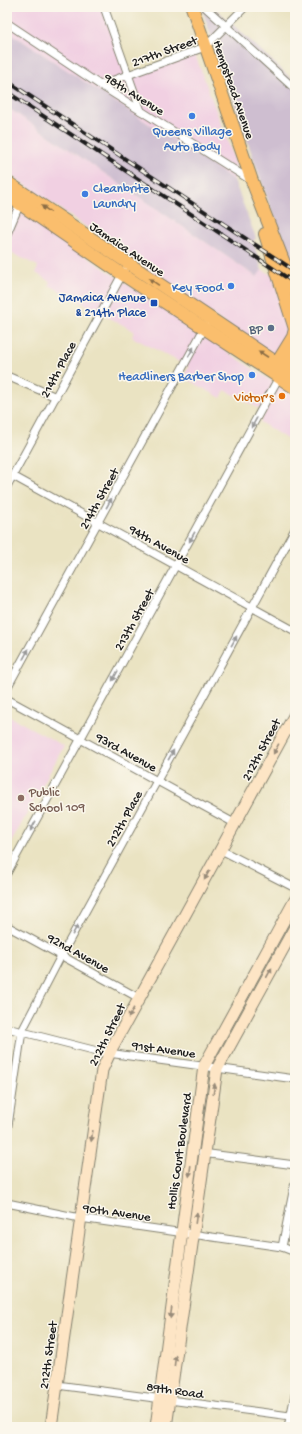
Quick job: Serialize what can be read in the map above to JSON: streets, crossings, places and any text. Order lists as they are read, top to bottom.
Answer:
{
  "streets": {
    "main road": [
      "Hempstead Avenue",
      "Jamaica Avenue",
      "212th Street",
      "Hollis Court Boulevard"
    ],
    "street": [
      "217th Street",
      "98th Avenue",
      "214th Place",
      "214th Street",
      "94th Avenue",
      "213th Street",
      "93rd Avenue",
      "212th Place",
      "92nd Avenue",
      "91st Avenue",
      "90th Avenue",
      "89th Road"
    ]
  },
  "crossings": [
    ["217th Street", "Hempstead Avenue"],
    ["217th Street", "98th Avenue"],
    ["Hempstead Avenue", "98th Avenue"],
    ["Hempstead Avenue", "Jamaica Avenue"],
    ["Hempstead Avenue", "213th Street"],
    ["Jamaica Avenue", "214th Place"],
    ["Jamaica Avenue", "214th Street"],
    ["Jamaica Avenue", "213th Street"],
    ["214th Place", "94th Avenue"],
    ["214th Street", "94th Avenue"],
    ["94th Avenue", "213th Street"],
    ["94th Avenue", "212th Place"],
    ["213th Street", "93rd Avenue"],
    ["212th Street", "93rd Avenue"],
    ["212th Street", "92nd Avenue"],
    ["212th Street", "91st Avenue"],
    ["212th Street", "90th Avenue"],
    ["212th Street", "89th Road"],
    ["93rd Avenue", "212th Place"],
    ["212th Place", "92nd Avenue"],
    ["212th Place", "91st Avenue"],
    ["91st Avenue", "Hollis Court Boulevard"],
    ["Hollis Court Boulevard", "90th Avenue"],
    ["Hollis Court Boulevard", "89th Road"]
  ],
  "one_way": [
    "214th Street",
    "213th Street",
    "212th Street",
    "212th Place"
  ],
  "places": {
    "other": [
      "Queens Village Auto Body",
      "Cleanbrite Laundry",
      "Key Food",
      "BP",
      "Headliners Barber Shop",
      "Victor’s",
      "Public School 109"
    ],
    "transit": ["Jamaica Avenue & 214th Place"]
  }
}
